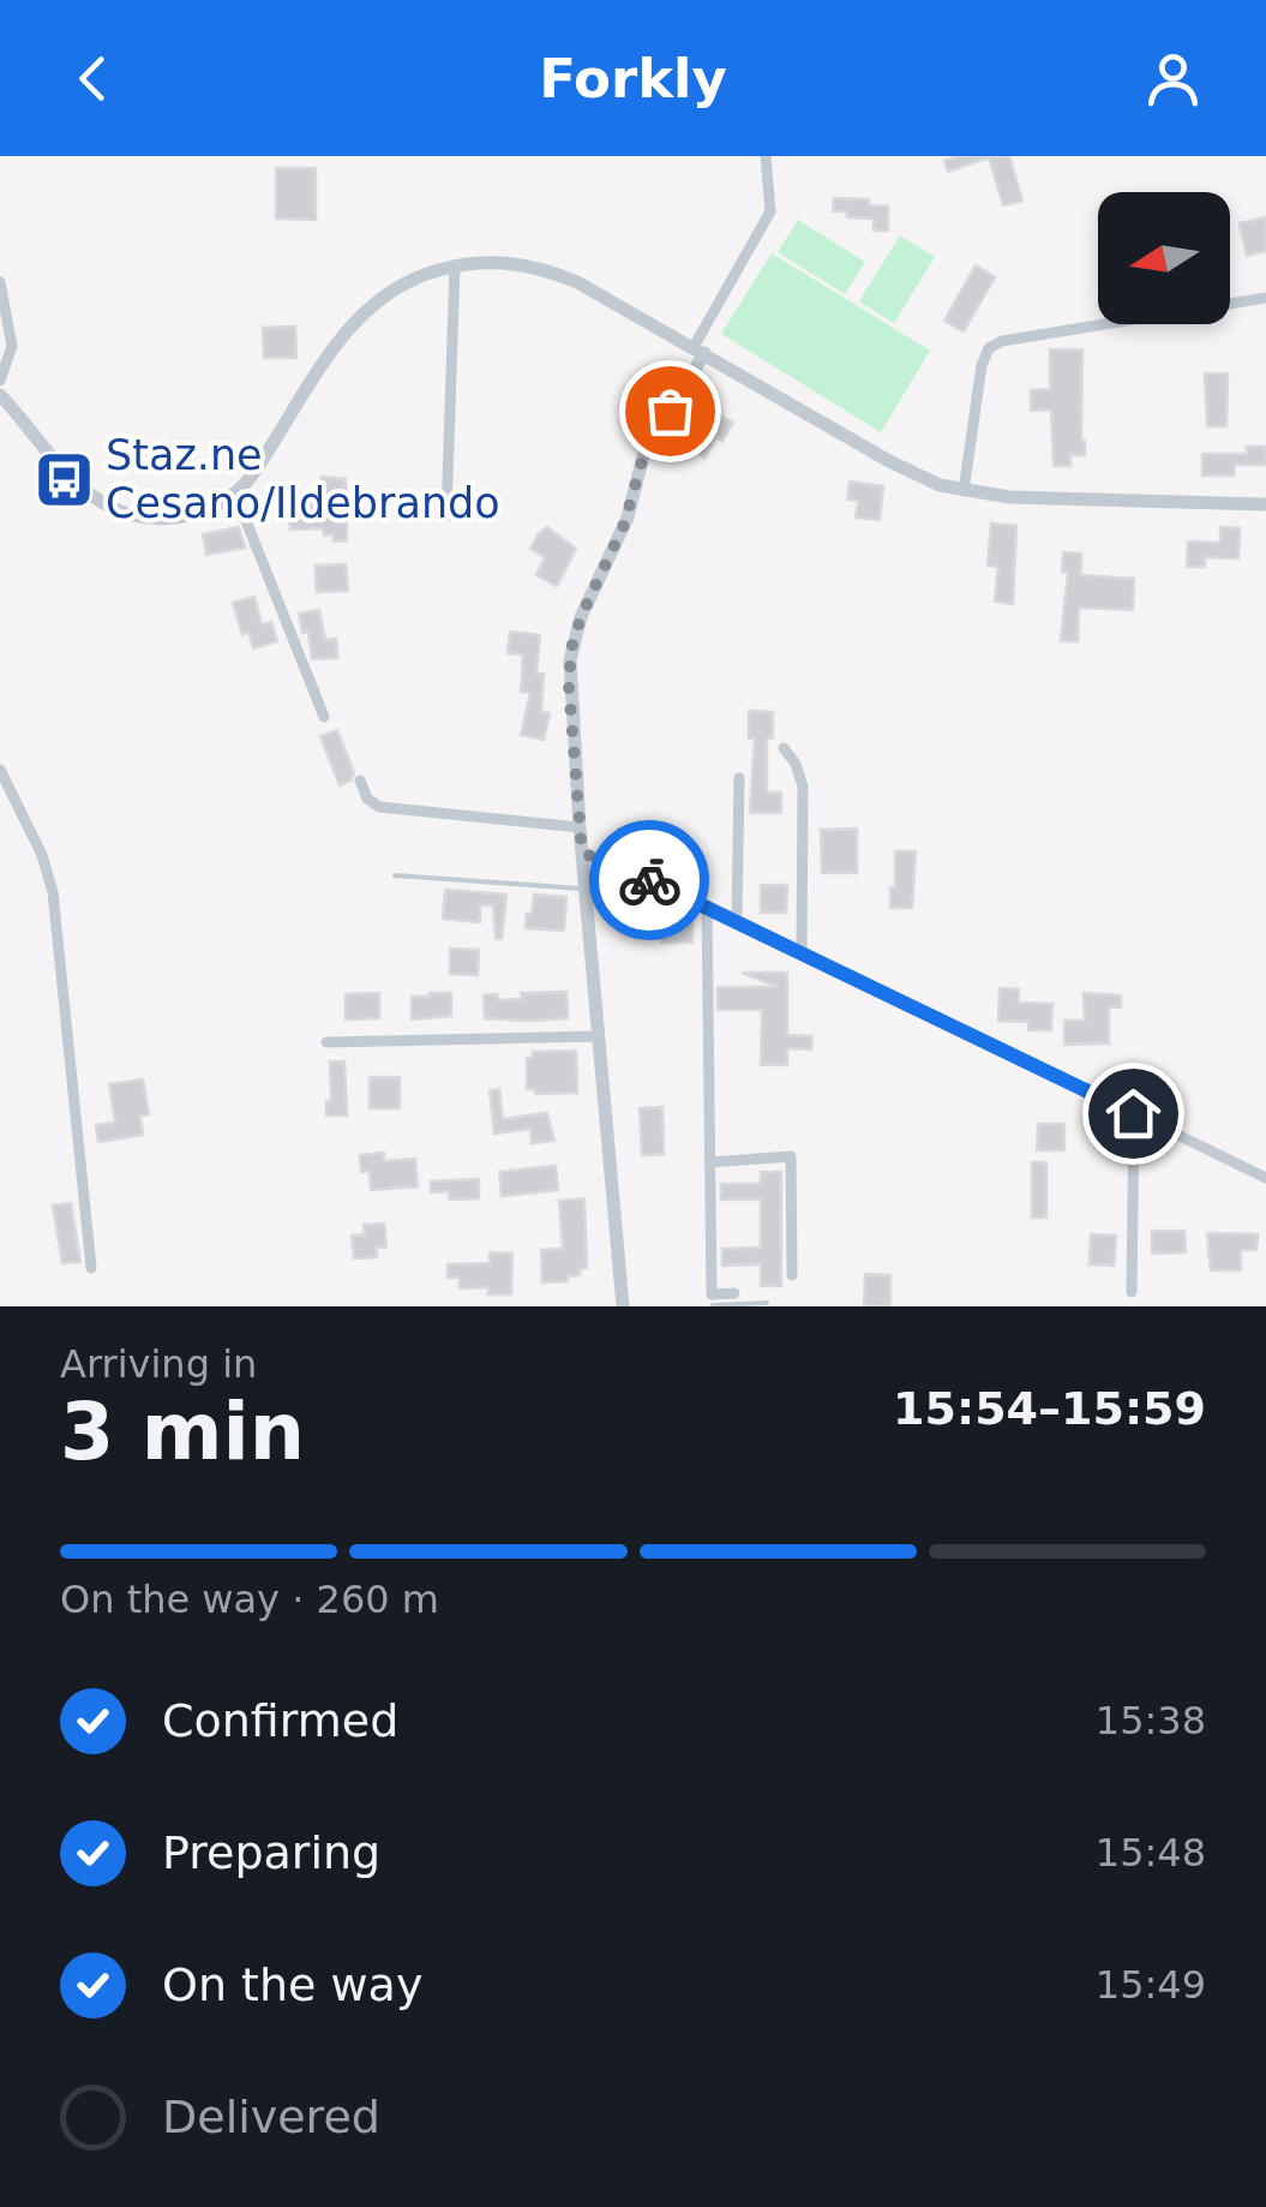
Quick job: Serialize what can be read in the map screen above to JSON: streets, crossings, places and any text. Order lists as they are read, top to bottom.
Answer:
{
  "places": {
    "bus stop": ["Staz.ne Cesano/Ildebrando"]
  },
  "north": "left",
  "page": {
    "header": "Forkly",
    "heading": ["3 min", "Arriving in", "15:54–15:59"],
    "bar": "On the way · 260 m",
    "list": [
      ["Confirmed", "15:38"],
      ["Preparing", "15:48"],
      ["On the way", "15:49"],
      "Delivered"
    ]
  }
}
